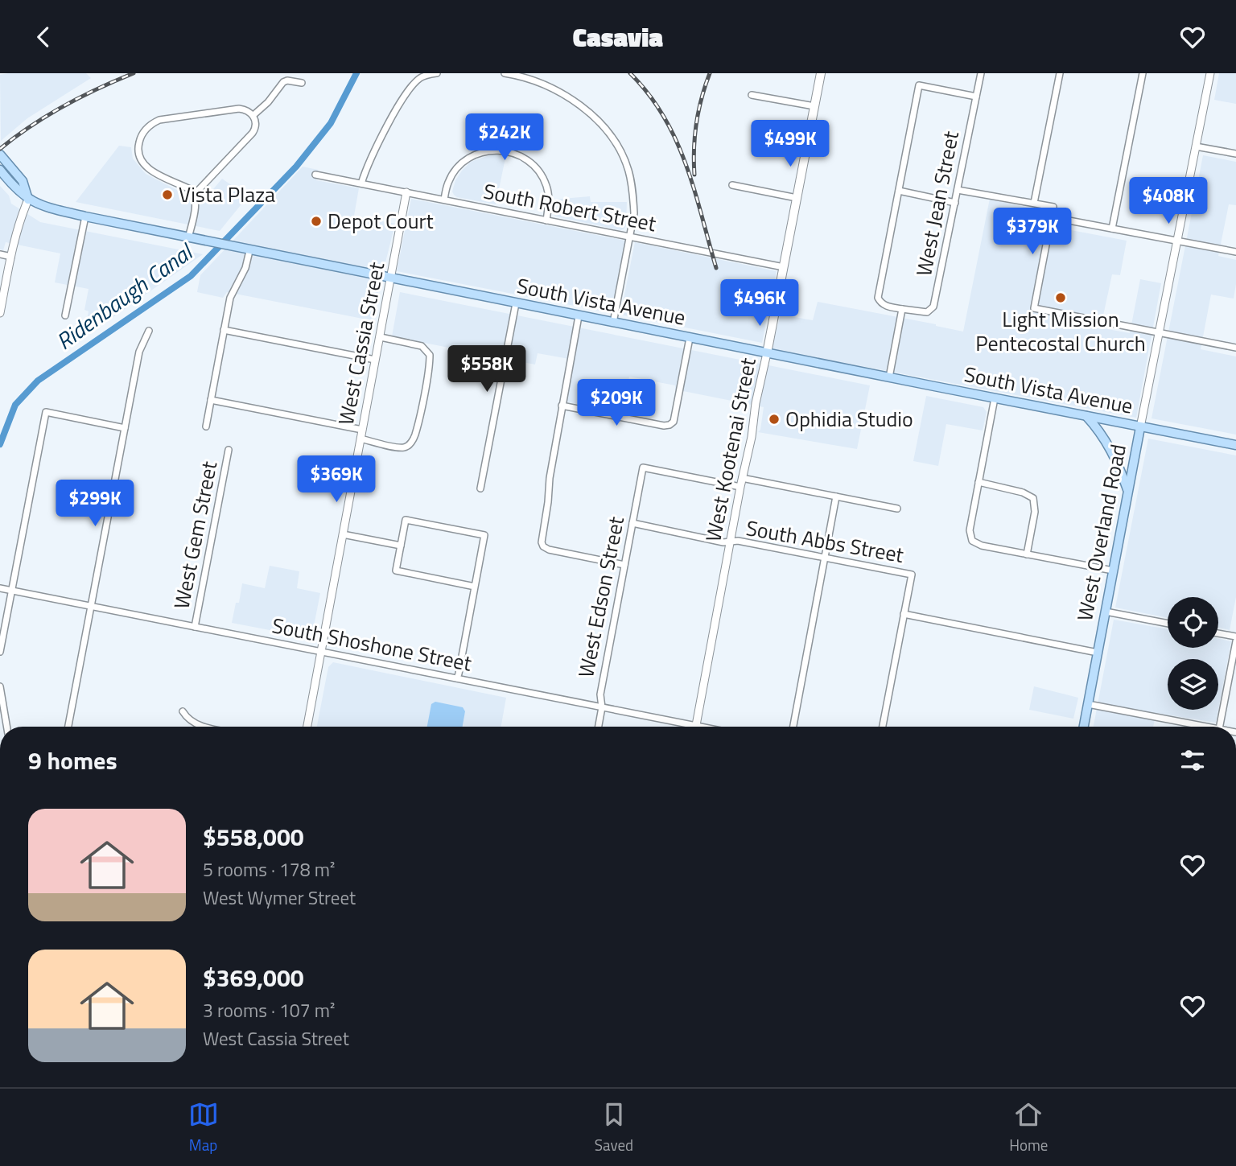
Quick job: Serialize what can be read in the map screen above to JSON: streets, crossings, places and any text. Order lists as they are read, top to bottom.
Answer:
{
  "streets": {
    "main road": ["South Vista Avenue", "West Kootenai Street", "West Overland Road"],
    "street": [
      "West Jean Street",
      "South Robert Street",
      "West Cassia Street",
      "West Gem Street",
      "South Abbs Street",
      "West Edson Street",
      "South Shoshone Street"
    ]
  },
  "crossings": [
    ["South Robert Street", "West Cassia Street"],
    ["South Robert Street", "West Kootenai Street"],
    ["South Vista Avenue", "West Cassia Street"],
    ["South Vista Avenue", "West Kootenai Street"],
    ["South Vista Avenue", "West Overland Road"],
    ["West Cassia Street", "South Shoshone Street"],
    ["West Kootenai Street", "South Abbs Street"],
    ["West Kootenai Street", "West Edson Street"],
    ["West Gem Street", "South Shoshone Street"],
    ["South Abbs Street", "West Edson Street"],
    ["West Edson Street", "South Shoshone Street"]
  ],
  "water": ["Ridenbaugh Canal"],
  "places": [
    "Vista Plaza",
    "Depot Court",
    "Light Mission Pentecostal Church",
    "Ophidia Studio"
  ],
  "page": {
    "header": "Casavia",
    "price": [
      "$242K",
      "$499K",
      "$408K",
      "$379K",
      "$496K",
      "$558K",
      "$209K",
      "$369K",
      "$299K"
    ],
    "heading": "9 homes",
    "list": [
      {
        "name": "$558,000",
        "note": "5 rooms · 178 m² · West Wymer Street"
      },
      {
        "name": "$369,000",
        "note": "3 rooms · 107 m² · West Cassia Street"
      }
    ],
    "tabs": ["Map", "Saved", "Home"]
  }
}
